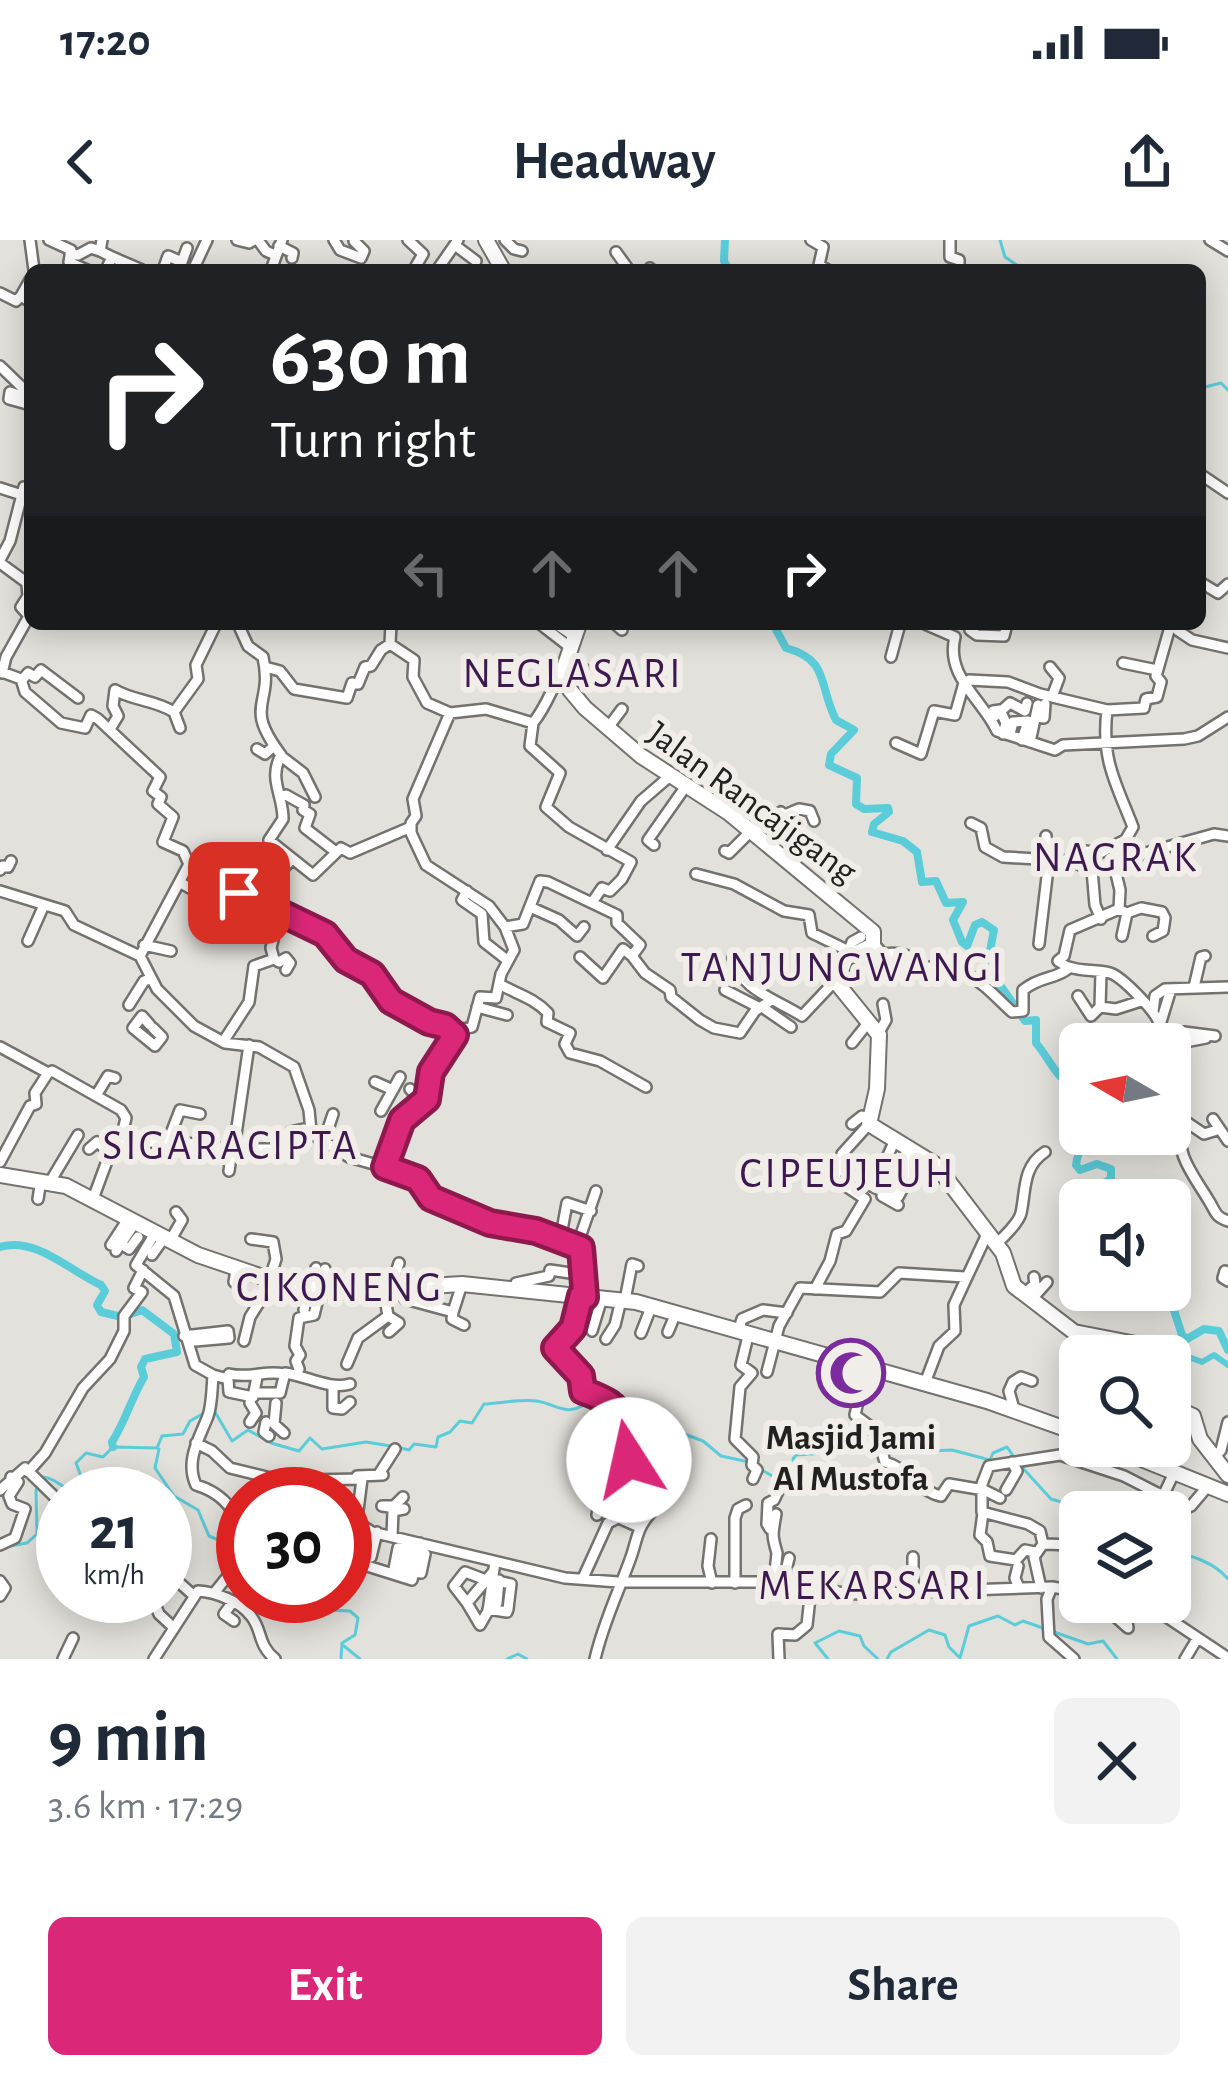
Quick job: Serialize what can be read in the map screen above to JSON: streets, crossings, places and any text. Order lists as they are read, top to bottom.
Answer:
{
  "streets": {
    "main road": ["Jalan Rancajigang"]
  },
  "districts": [
    "NEGLASARI",
    "NAGRAK",
    "TANJUNGWANGI",
    "SIGARACIPTA",
    "CIPEUJEUH",
    "CIKONENG",
    "MEKARSARI"
  ],
  "places": {
    "mosque": ["Masjid Jami Al Mustofa"]
  },
  "north": "left",
  "page": {
    "status": "17:20",
    "header": "Headway",
    "turn": ["630 m", "Turn right"],
    "speed": "21 km/h",
    "limit": "30",
    "heading": ["9 min", "3.6 km · 17:29"],
    "buttons": ["Exit", "Share"]
  }
}
